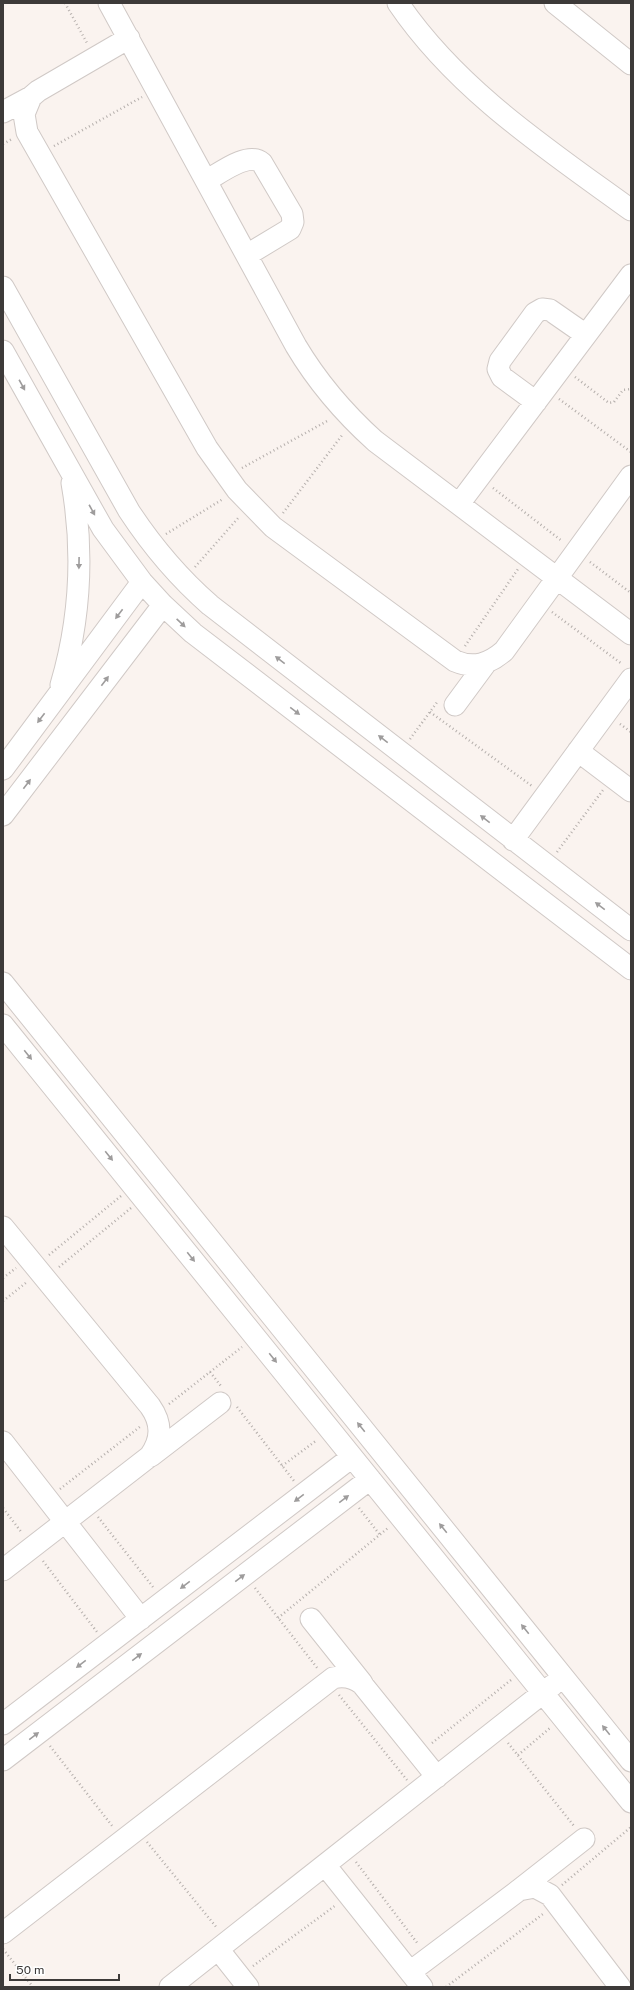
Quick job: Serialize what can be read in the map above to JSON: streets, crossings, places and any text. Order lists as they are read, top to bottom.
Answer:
{
  "scale_bar": "50 m"
}
